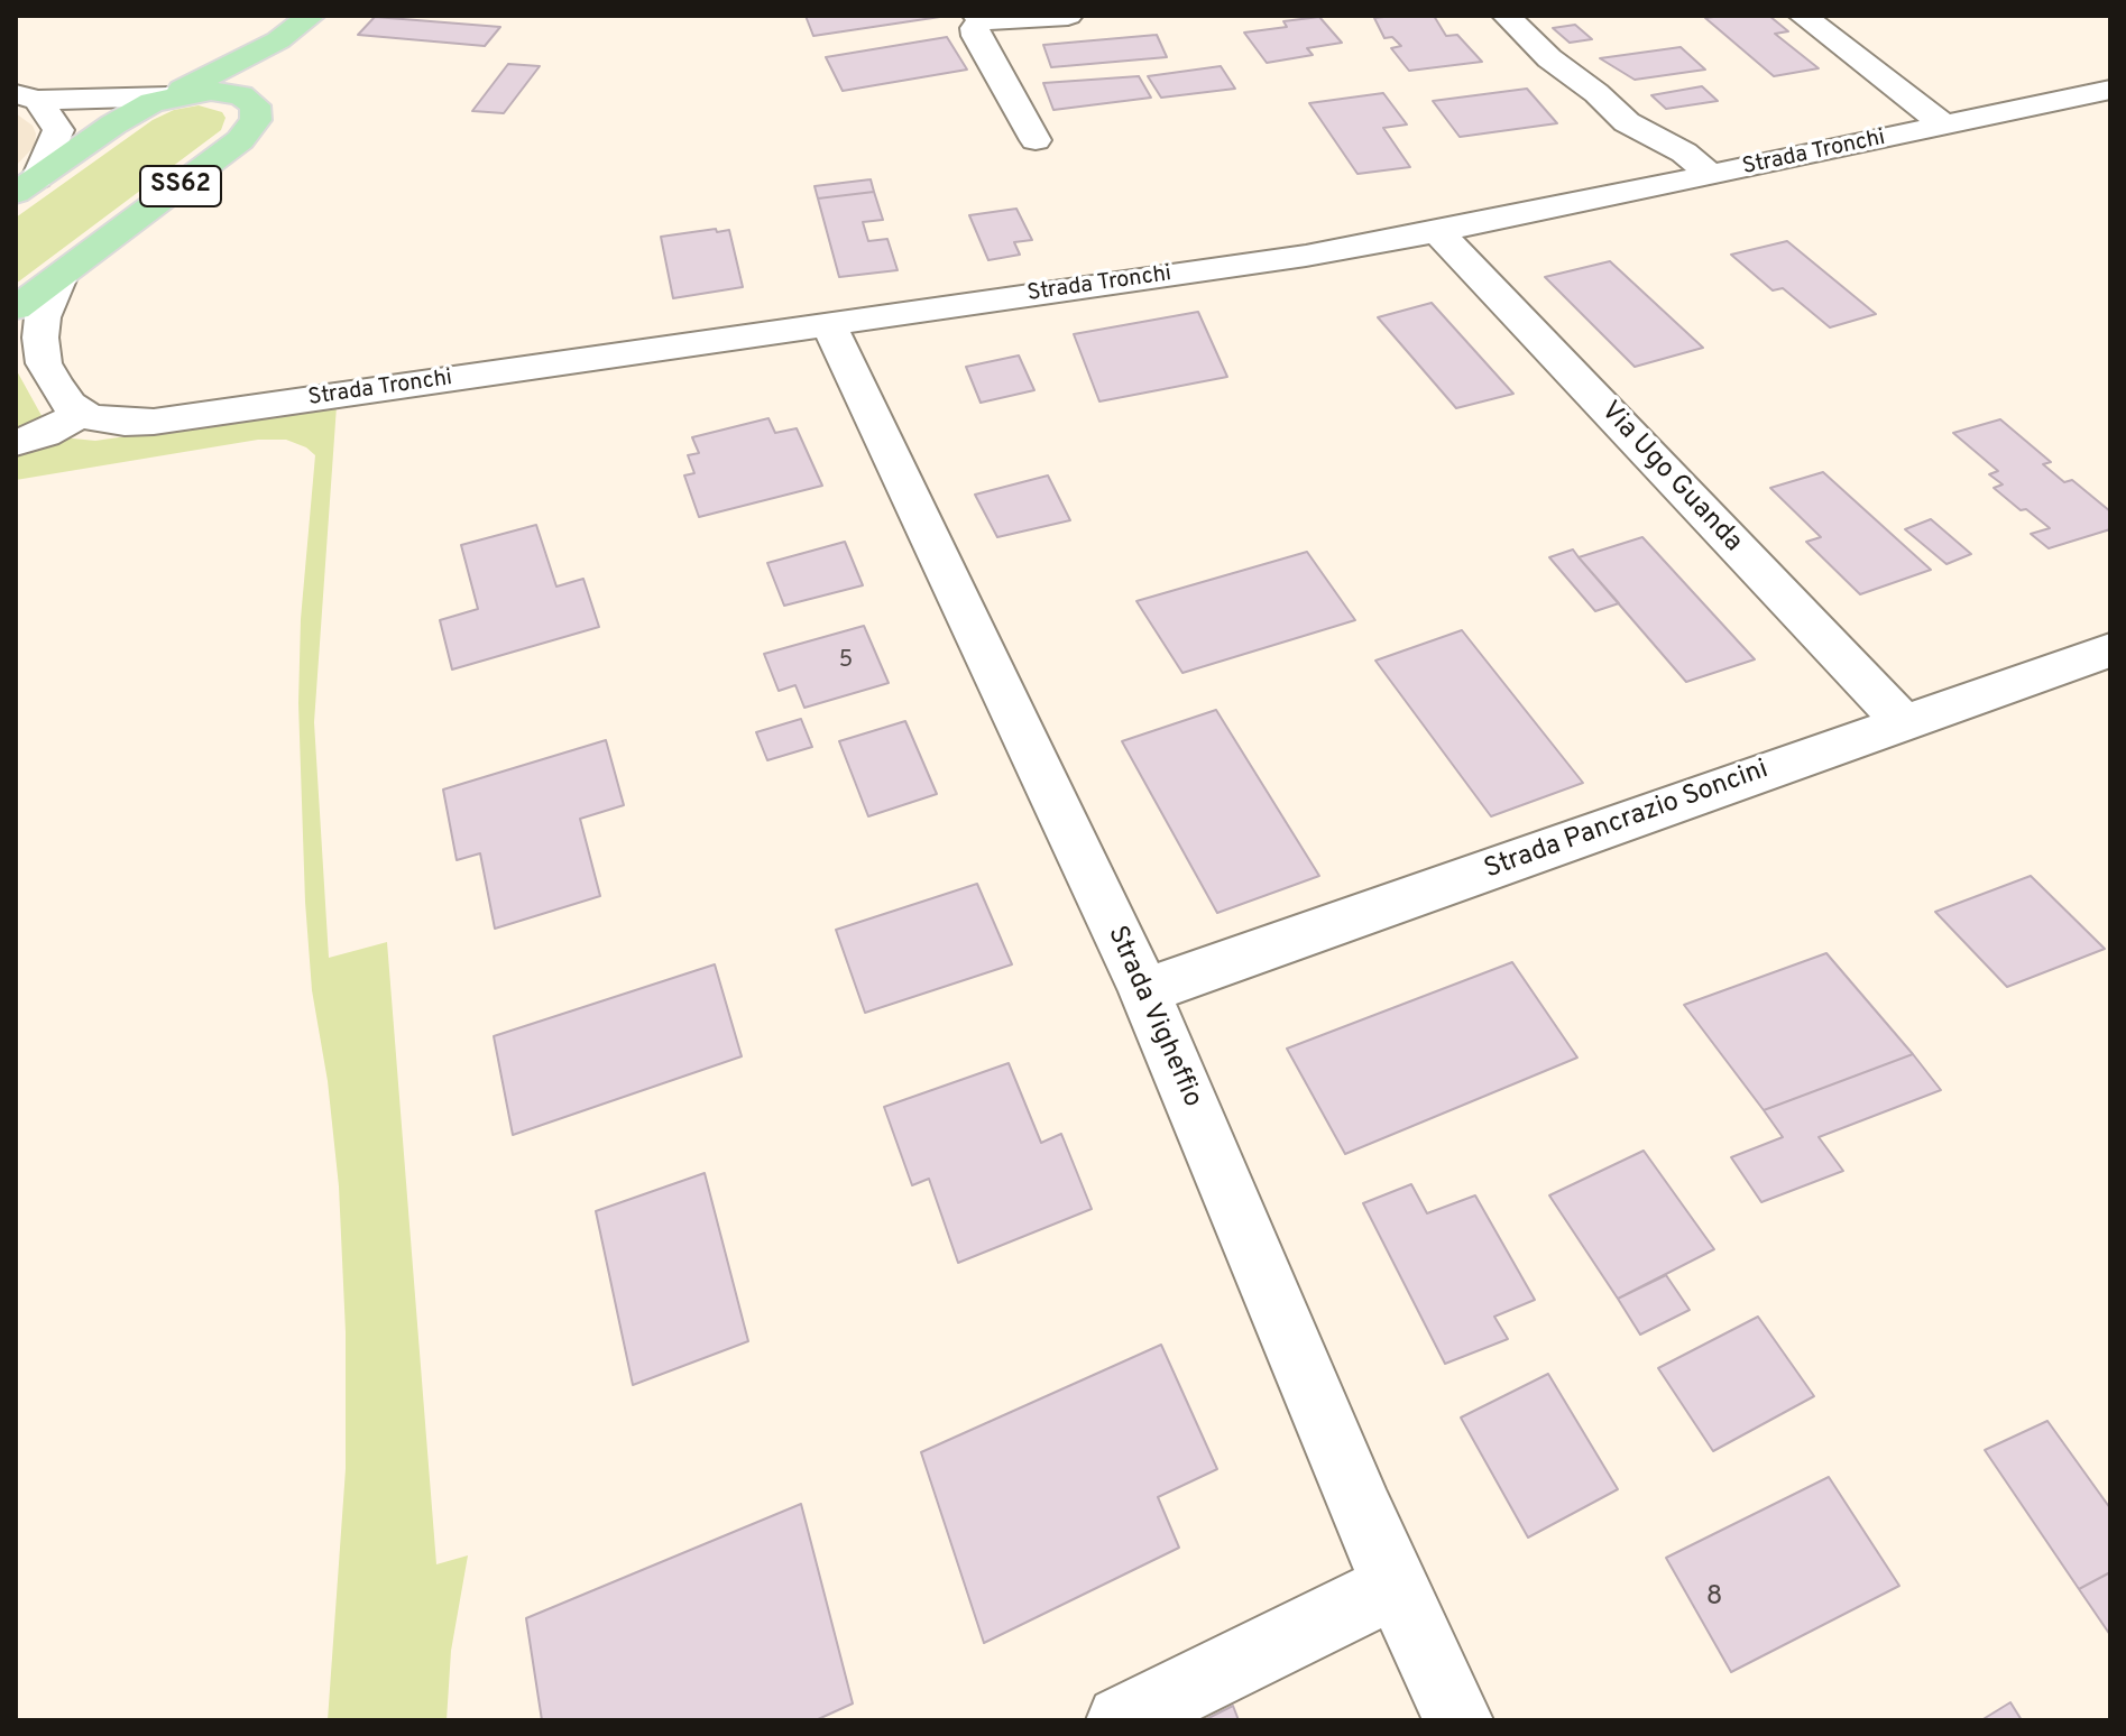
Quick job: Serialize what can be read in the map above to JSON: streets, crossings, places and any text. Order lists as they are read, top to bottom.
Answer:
{
  "streets": {
    "main road": ["SS62"],
    "street": [
      "Strada Tronchi",
      "Via Ugo Guanda",
      "Strada Pancrazio Soncini",
      "Strada Vigheffio"
    ]
  },
  "crossings": [
    ["Strada Tronchi", "Via Ugo Guanda"],
    ["Strada Tronchi", "Strada Vigheffio"],
    ["Via Ugo Guanda", "Strada Pancrazio Soncini"],
    ["Strada Pancrazio Soncini", "Strada Vigheffio"]
  ],
  "house_numbers": ["5", "8"]
}
